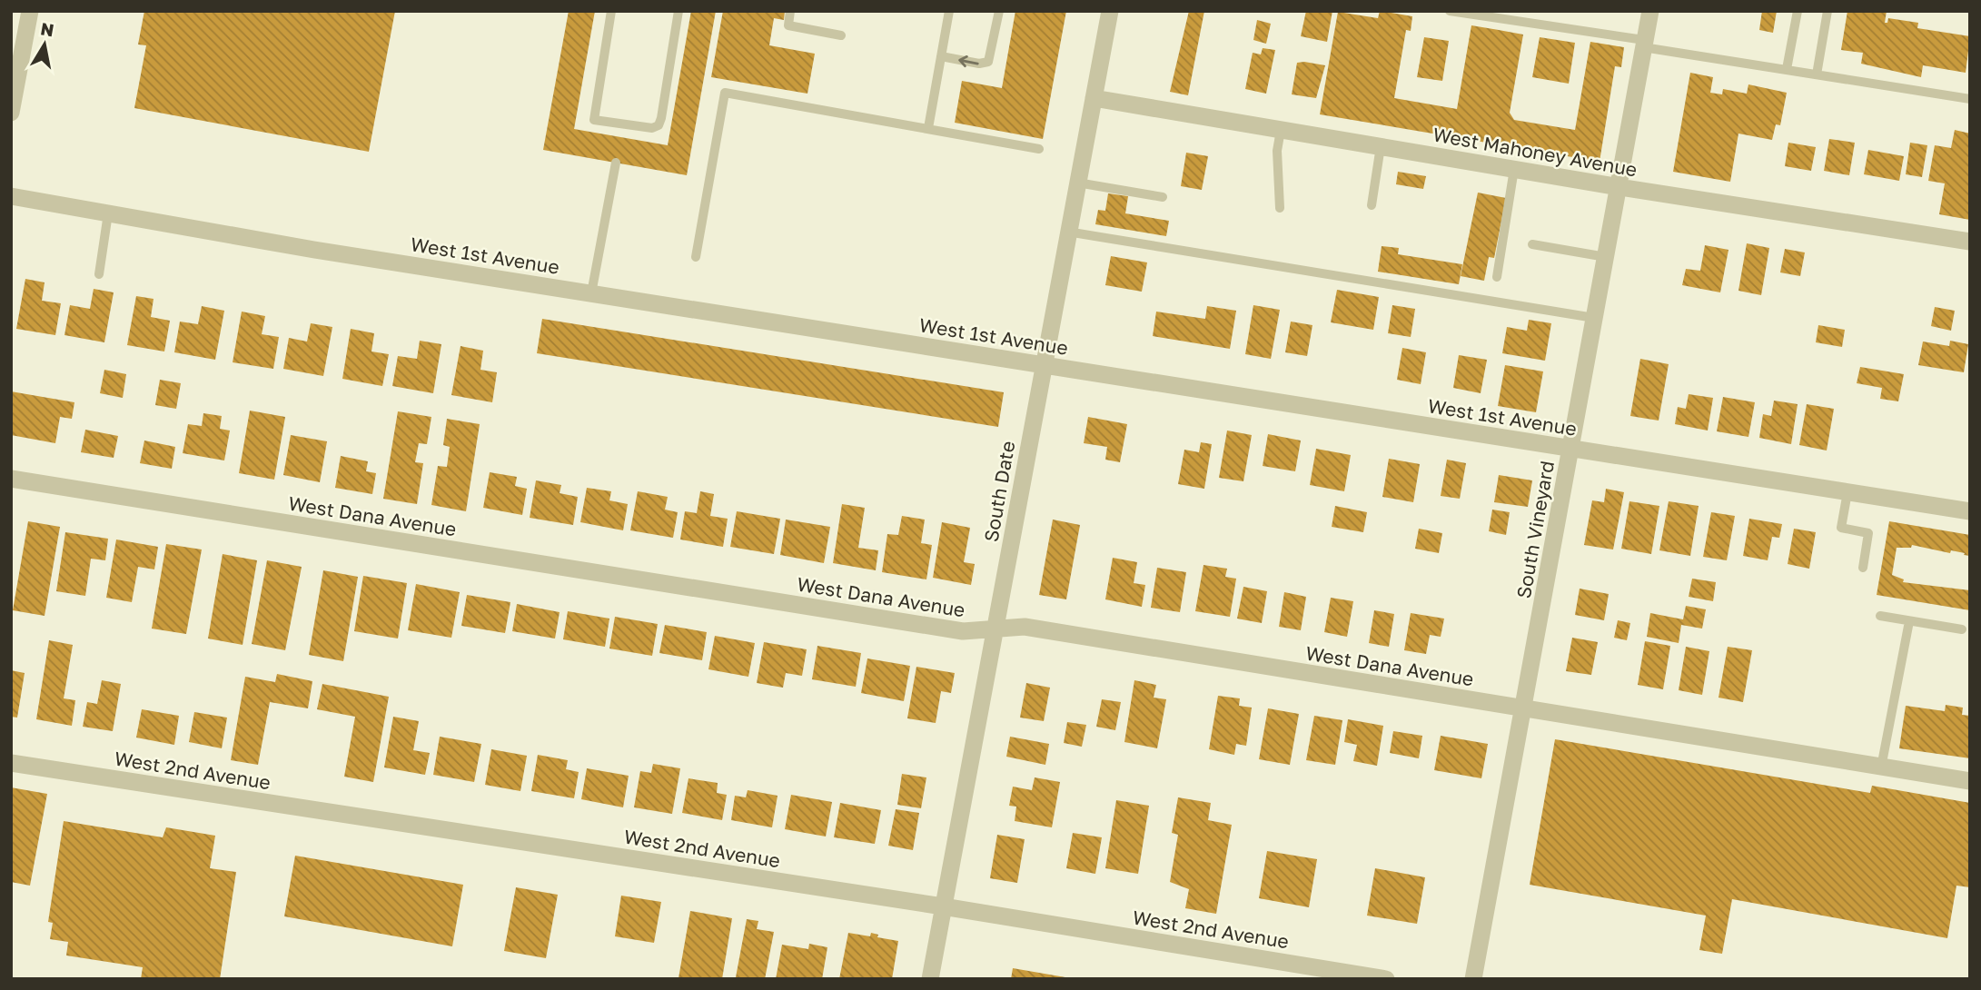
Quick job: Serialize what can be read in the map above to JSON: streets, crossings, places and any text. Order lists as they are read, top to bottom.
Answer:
{
  "streets": {
    "street": [
      "West Mahoney Avenue",
      "West 1st Avenue",
      "South Date",
      "West Dana Avenue",
      "South Vineyard",
      "West 2nd Avenue"
    ]
  },
  "crossings": [
    ["West Mahoney Avenue", "South Date"],
    ["West Mahoney Avenue", "South Vineyard"],
    ["West 1st Avenue", "South Date"],
    ["West 1st Avenue", "South Vineyard"],
    ["South Date", "West Dana Avenue"],
    ["South Date", "West 2nd Avenue"],
    ["West Dana Avenue", "South Vineyard"]
  ],
  "north": "top"
}
